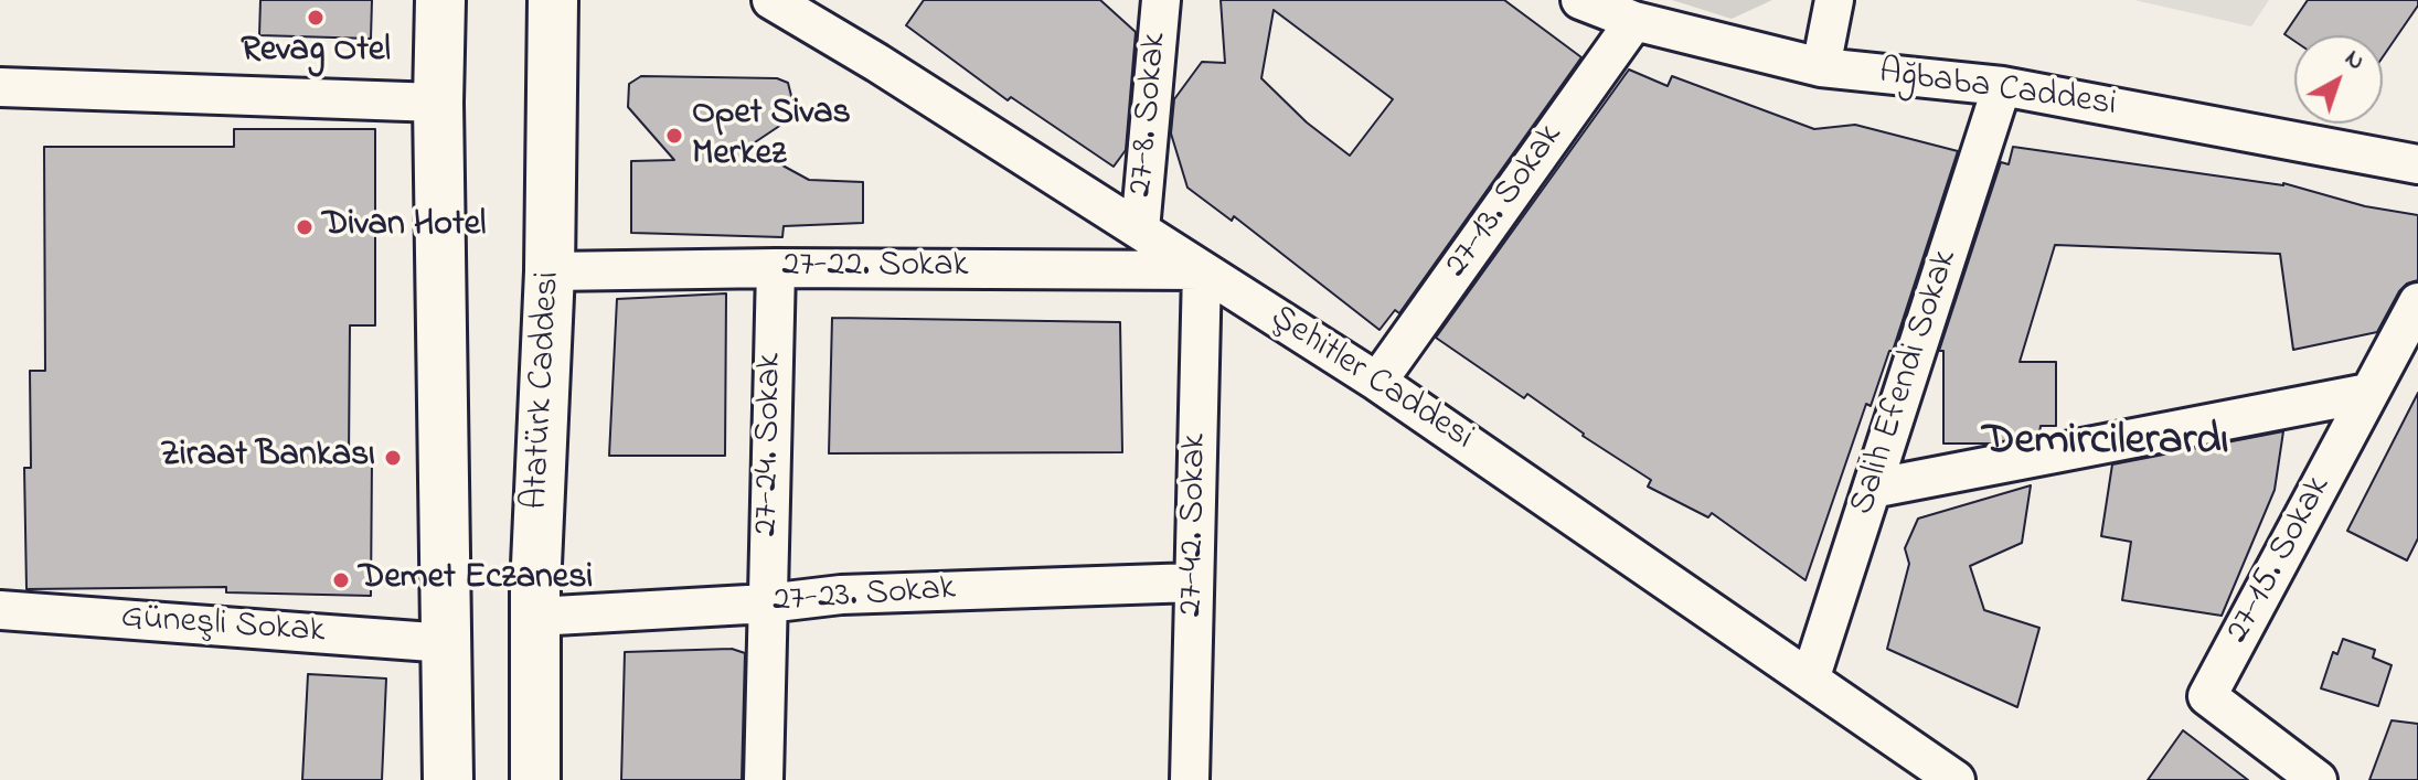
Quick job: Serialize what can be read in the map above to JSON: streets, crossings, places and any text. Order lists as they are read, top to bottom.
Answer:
{
  "streets": {
    "main road": ["Atatürk Caddesi"],
    "street": [
      "Ağbaba Caddesi",
      "27-8. Sokak",
      "27-13. Sokak",
      "27-22. Sokak",
      "Şehitler Caddesi",
      "Salih Efendi Sokak",
      "27-24. Sokak",
      "27-42. Sokak",
      "27-15. Sokak",
      "27-23. Sokak",
      "Güneşli Sokak"
    ]
  },
  "crossings": [
    ["Ağbaba Caddesi", "27-13. Sokak"],
    ["Ağbaba Caddesi", "Salih Efendi Sokak"],
    ["27-8. Sokak", "Şehitler Caddesi"],
    ["27-13. Sokak", "Şehitler Caddesi"],
    ["27-22. Sokak", "Şehitler Caddesi"],
    ["27-22. Sokak", "Atatürk Caddesi"],
    ["27-22. Sokak", "27-24. Sokak"],
    ["27-22. Sokak", "27-42. Sokak"],
    ["Şehitler Caddesi", "Salih Efendi Sokak"],
    ["Şehitler Caddesi", "27-42. Sokak"],
    ["Atatürk Caddesi", "27-23. Sokak"],
    ["27-24. Sokak", "27-23. Sokak"],
    ["27-42. Sokak", "27-23. Sokak"]
  ],
  "districts": ["Demircilerardı"],
  "places": [
    "Revag Otel",
    "Opet Sivas Merkez",
    "Divan Hotel",
    "Ziraat Bankası",
    "Demet Eczanesi"
  ],
  "north": "top right"
}
